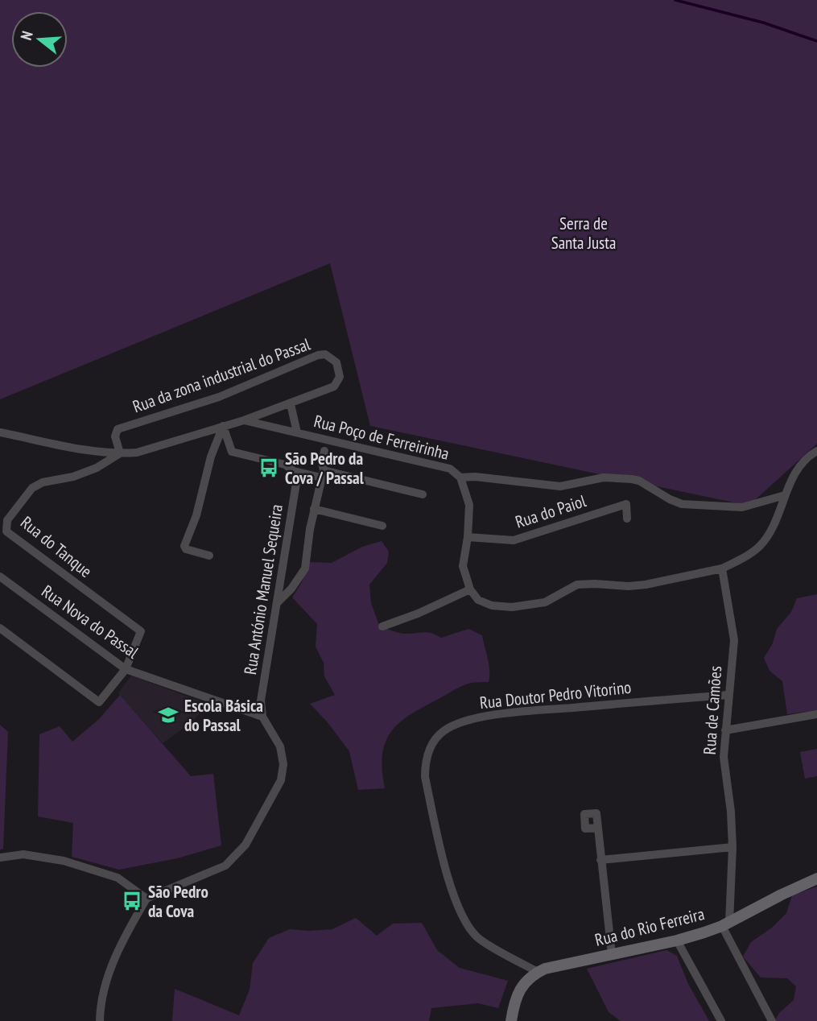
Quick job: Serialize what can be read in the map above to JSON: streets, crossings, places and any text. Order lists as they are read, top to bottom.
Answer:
{
  "streets": {
    "street": [
      "Rua da zona industrial do Passal",
      "Rua Poço de Ferreirinha",
      "Rua do Paiol",
      "Rua do Tanque",
      "Rua António Manuel Sequeira",
      "Rua Nova do Passal",
      "Rua Doutor Pedro Vitorino",
      "Rua de Camões",
      "Rua do Rio Ferreira"
    ]
  },
  "crossings": [
    ["Rua da zona industrial do Passal", "Rua Poço de Ferreirinha"],
    ["Rua da zona industrial do Passal", "Rua do Tanque"],
    ["Rua do Tanque", "Rua Nova do Passal"],
    ["Rua António Manuel Sequeira", "Rua Nova do Passal"],
    ["Rua Doutor Pedro Vitorino", "Rua de Camões"],
    ["Rua Doutor Pedro Vitorino", "Rua do Rio Ferreira"],
    ["Rua de Camões", "Rua do Rio Ferreira"]
  ],
  "parks": ["Serra de Santa Justa"],
  "places": {
    "bus stop": ["São Pedro da Cova / Passal", "São Pedro da Cova"],
    "school or university": ["Escola Básica do Passal"]
  },
  "north": "left"
}
